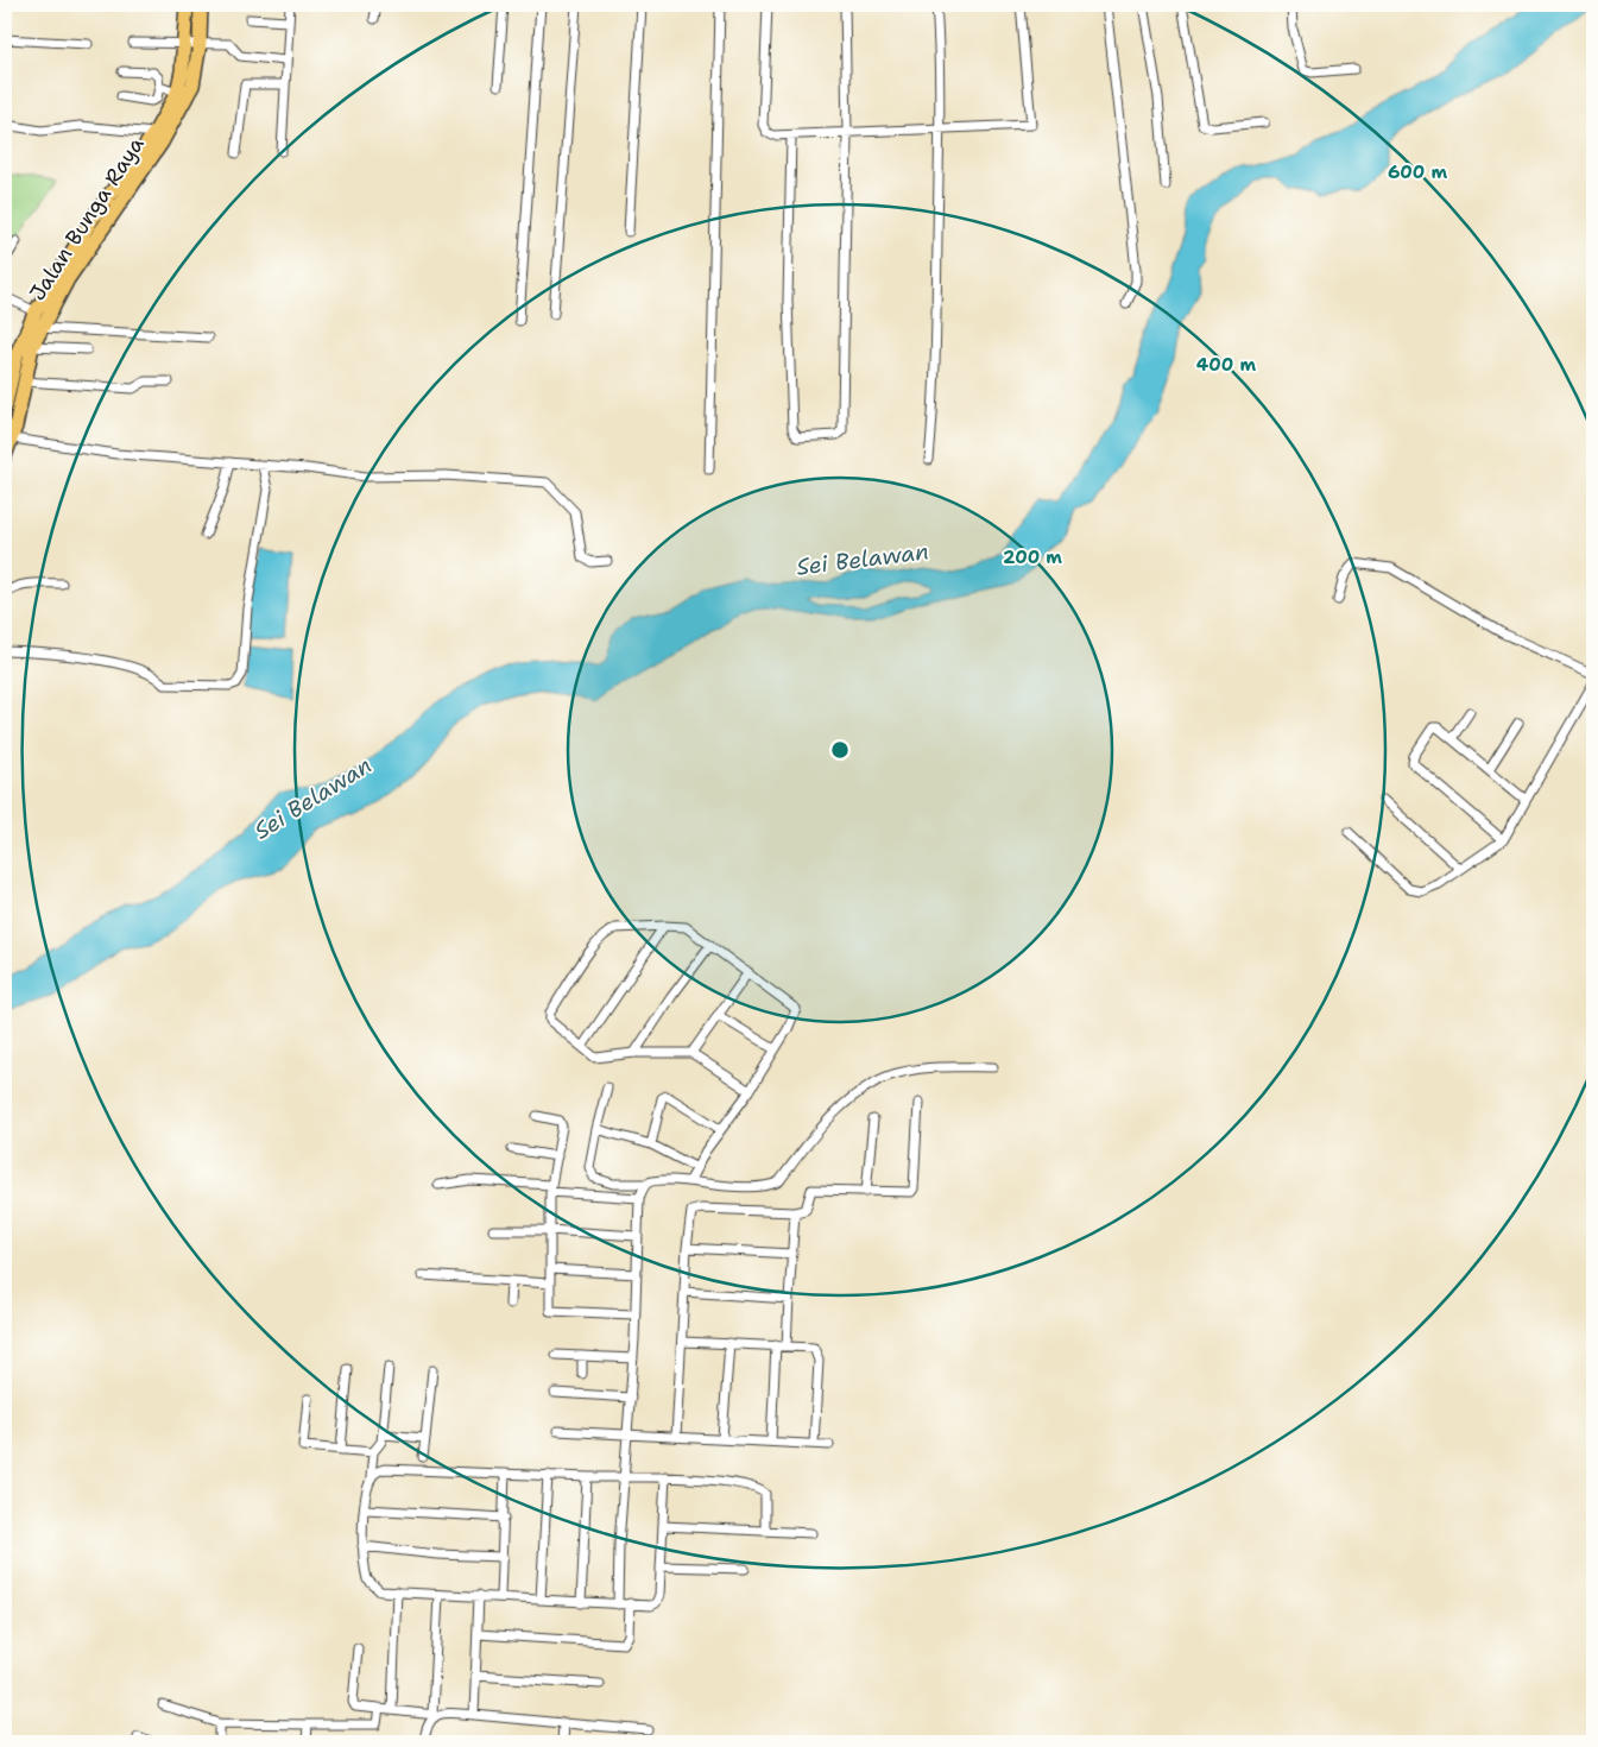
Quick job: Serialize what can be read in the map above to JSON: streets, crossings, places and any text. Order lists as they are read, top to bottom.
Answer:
{
  "streets": {
    "main road": ["Jalan Bunga Raya"]
  },
  "water": ["Sei Belawan"],
  "rings": ["600 m", "400 m", "200 m"]
}
